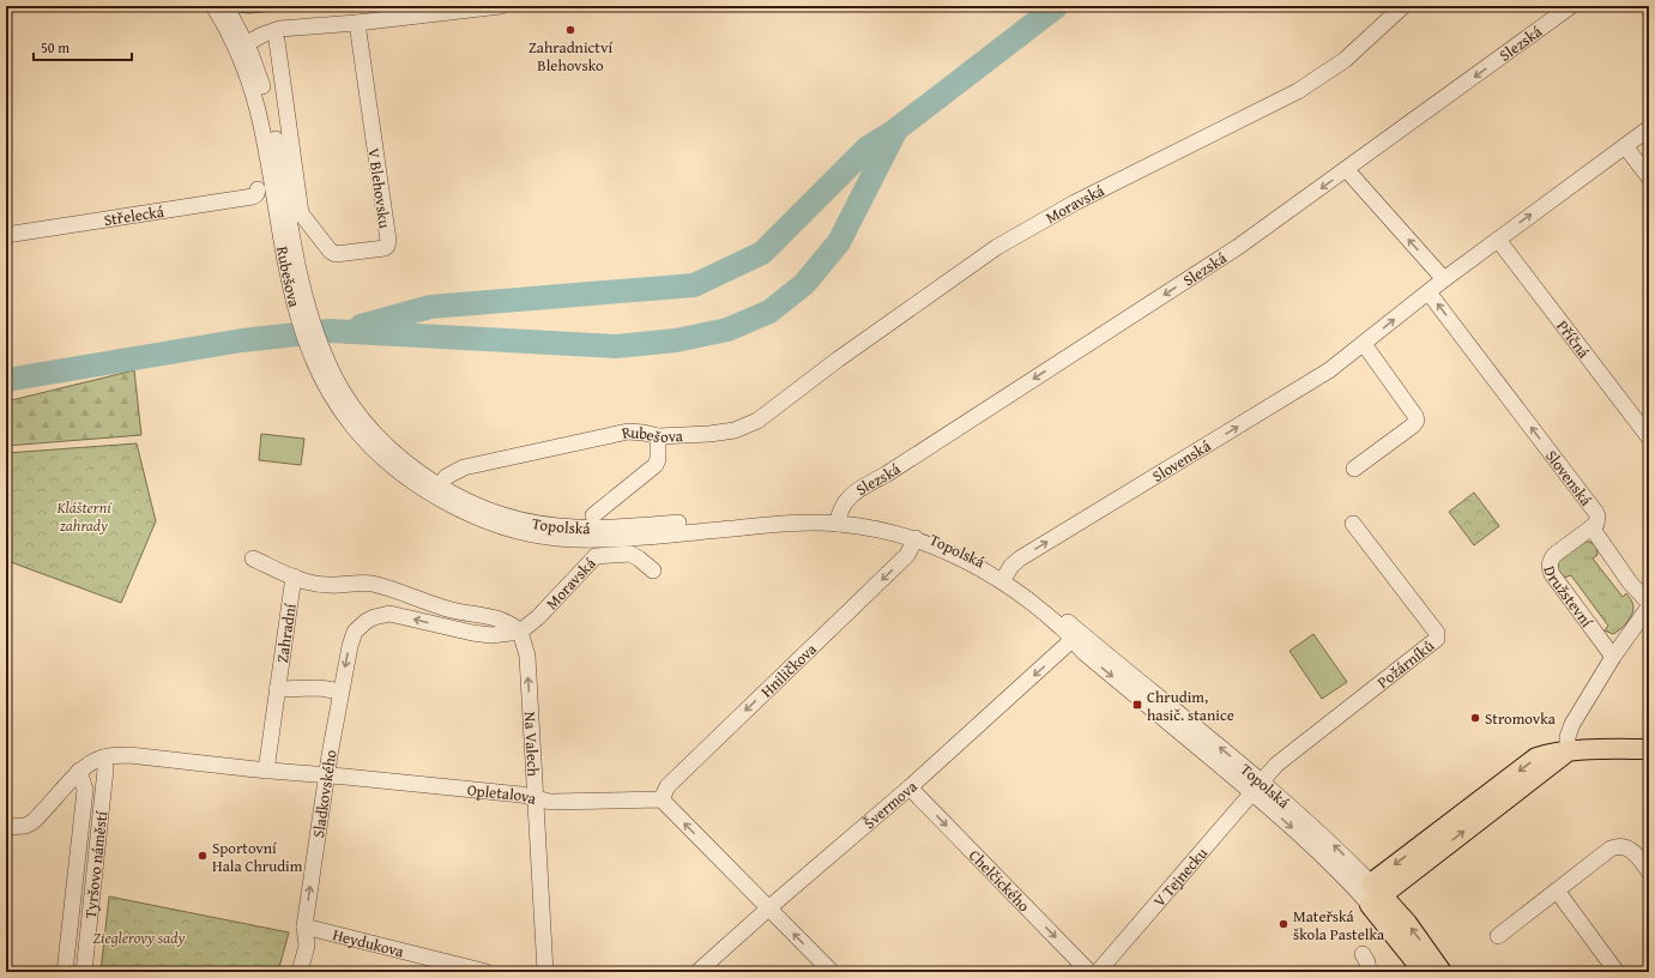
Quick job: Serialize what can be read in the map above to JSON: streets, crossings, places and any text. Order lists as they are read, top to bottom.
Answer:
{
  "streets": {
    "street": [
      "Slezská",
      "V Blehovsku",
      "Moravská",
      "Střelecká",
      "Rubešova",
      "Příčná",
      "Slovenská",
      "Topolská",
      "Družstevní",
      "Zahradní",
      "Požárníků",
      "Hniličkova",
      "Na Valech",
      "Sladkovského",
      "Opletalova",
      "Švermova",
      "Tyršovo náměstí",
      "V Tejnecku",
      "Chelčického",
      "Heydukova"
    ]
  },
  "crossings": [
    ["Slezská", "Topolská"],
    ["Moravská", "Rubešova"],
    ["Moravská", "Na Valech"],
    ["Moravská", "Sladkovského"],
    ["Rubešova", "Topolská"],
    ["Příčná", "Slovenská"],
    ["Slovenská", "Topolská"],
    ["Slovenská", "Družstevní"],
    ["Topolská", "Požárníků"],
    ["Topolská", "Hniličkova"],
    ["Topolská", "Švermova"],
    ["Topolská", "V Tejnecku"],
    ["Zahradní", "Opletalova"],
    ["Požárníků", "V Tejnecku"],
    ["Hniličkova", "Opletalova"],
    ["Na Valech", "Sladkovského"],
    ["Na Valech", "Opletalova"],
    ["Sladkovského", "Opletalova"],
    ["Sladkovského", "Heydukova"],
    ["Opletalova", "Tyršovo náměstí"],
    ["Švermova", "Chelčického"]
  ],
  "one_way": [
    "Slezská",
    "Hniličkova",
    "Na Valech",
    "Švermova",
    "Chelčického"
  ],
  "parks": ["Klášterní zahrady", "Zieglerovy sady"],
  "places": {
    "other": [
      "Zahradnictví Blehovsko",
      "Stromovka",
      "Sportovní Hala Chrudim",
      "Mateřská škola Pastelka"
    ],
    "transit": ["Chrudim, hasič. stanice"]
  },
  "scale_bar": "50 m"
}
